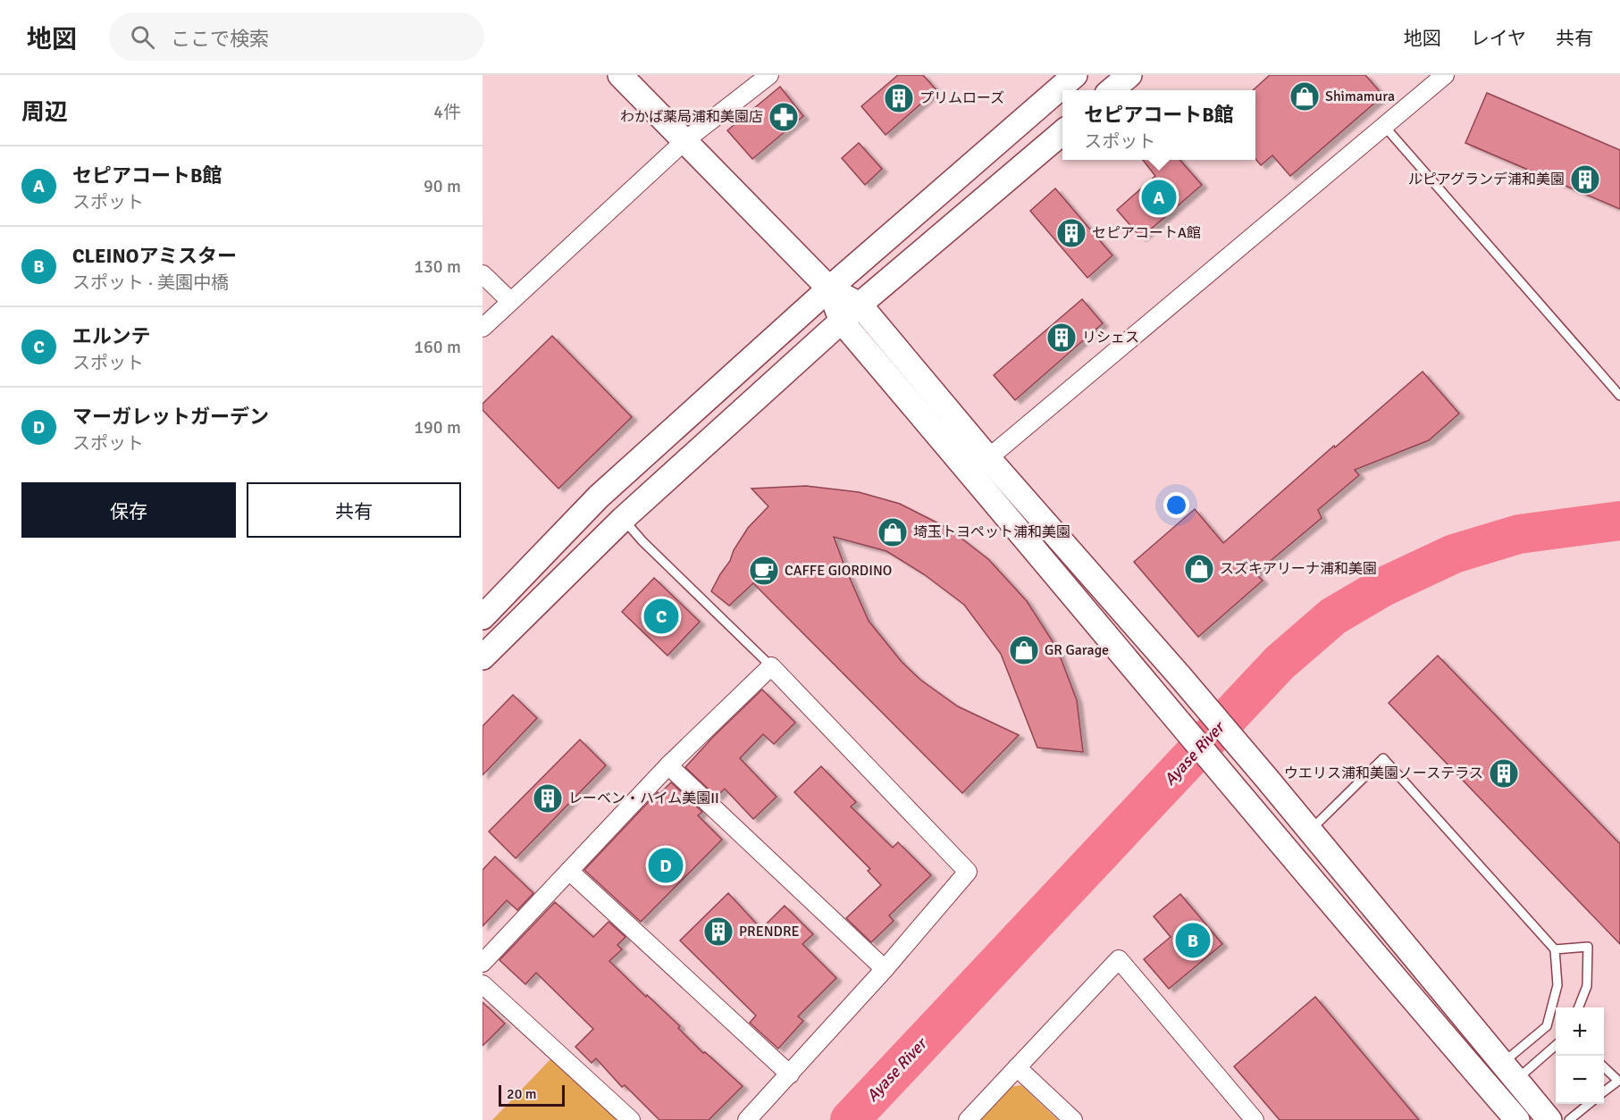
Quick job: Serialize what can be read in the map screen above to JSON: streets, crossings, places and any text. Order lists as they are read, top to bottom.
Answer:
{
  "water": ["Ayase River"],
  "places": {
    "shop": [
      "Shimamura",
      "埼玉トヨペット浦和美園",
      "スズキアリーナ浦和美園",
      "GR Garage"
    ],
    "building": [
      "プリムローズ",
      "ルピアグランデ浦和美園",
      "セピアコートA館",
      "リシェス",
      "ウエリス浦和美園ノーステラス",
      "レーベン・ハイム美園II",
      "PRENDRE"
    ],
    "pharmacy": ["わかば薬局浦和美園店"],
    "cafe": ["CAFFE GIORDINO"]
  },
  "scale_bar": "20 m",
  "page": {
    "header": "地図",
    "search": "ここで検索",
    "nav": ["地図", "レイヤ", "共有"],
    "heading": ["周辺", "4件"],
    "popup": ["セピアコートB館", "スポット"],
    "list": [
      {
        "mark": "A",
        "name": "セピアコートB館",
        "note": "スポット",
        "value": "90 m"
      },
      {
        "mark": "B",
        "name": "CLEINOアミスター",
        "note": "スポット · 美園中橋",
        "value": "130 m"
      },
      {
        "mark": "C",
        "name": "エルンテ",
        "note": "スポット",
        "value": "160 m"
      },
      {
        "mark": "D",
        "name": "マーガレットガーデン",
        "note": "スポット",
        "value": "190 m"
      }
    ],
    "pins": [
      "A",
      "C",
      "D",
      "B"
    ],
    "buttons": ["保存", "共有"],
    "map_buttons": ["+", "−"],
    "scale": "20 m"
  }
}
